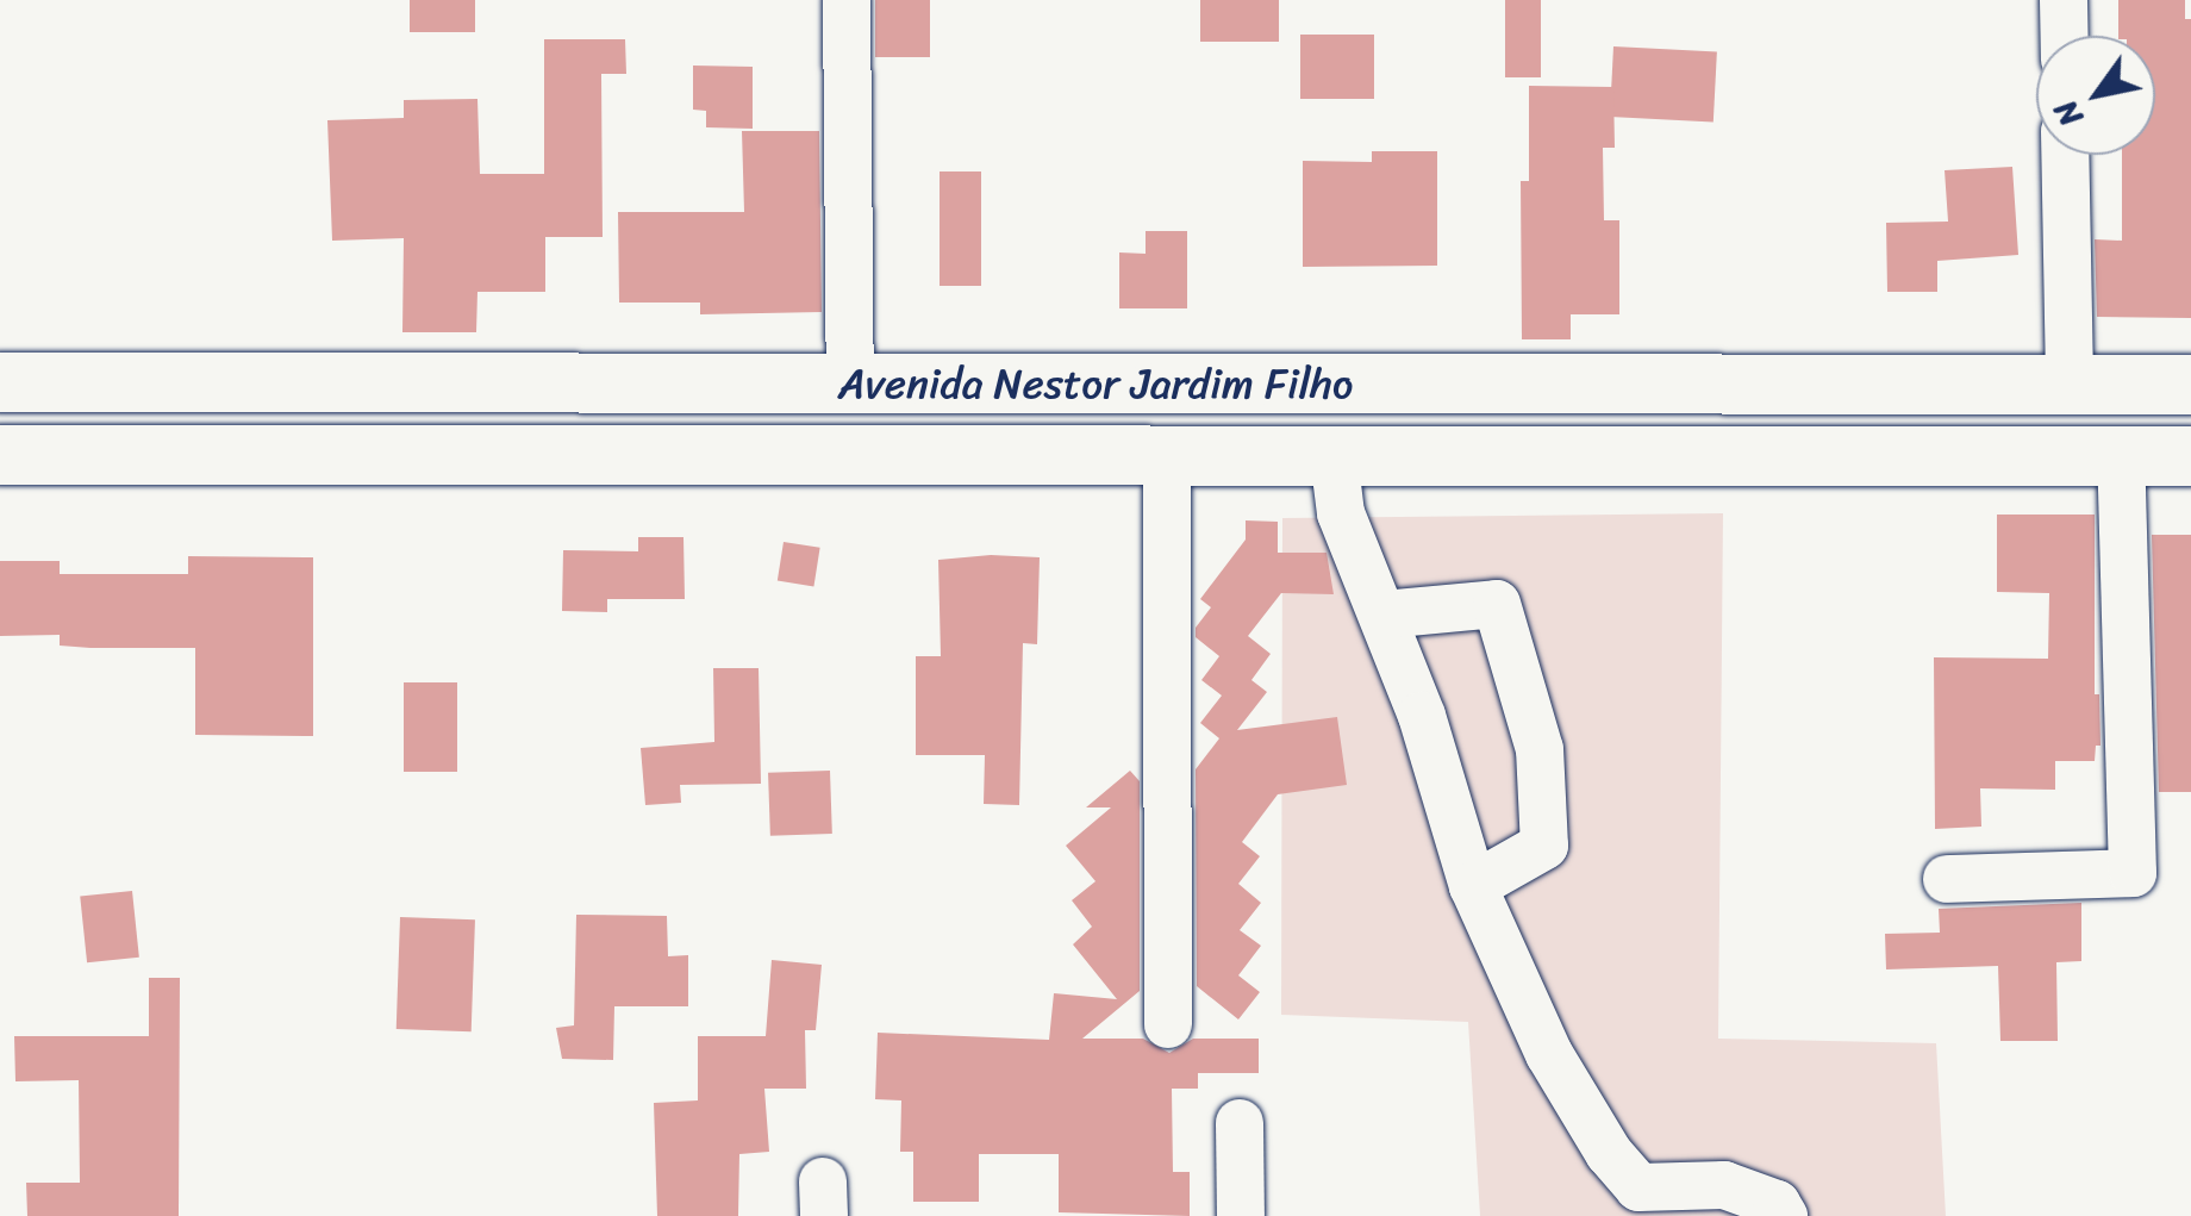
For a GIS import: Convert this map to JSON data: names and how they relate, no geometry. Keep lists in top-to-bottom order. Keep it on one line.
{"streets":{"main road":["Avenida Nestor Jardim Filho"]},"north":"bottom left"}
